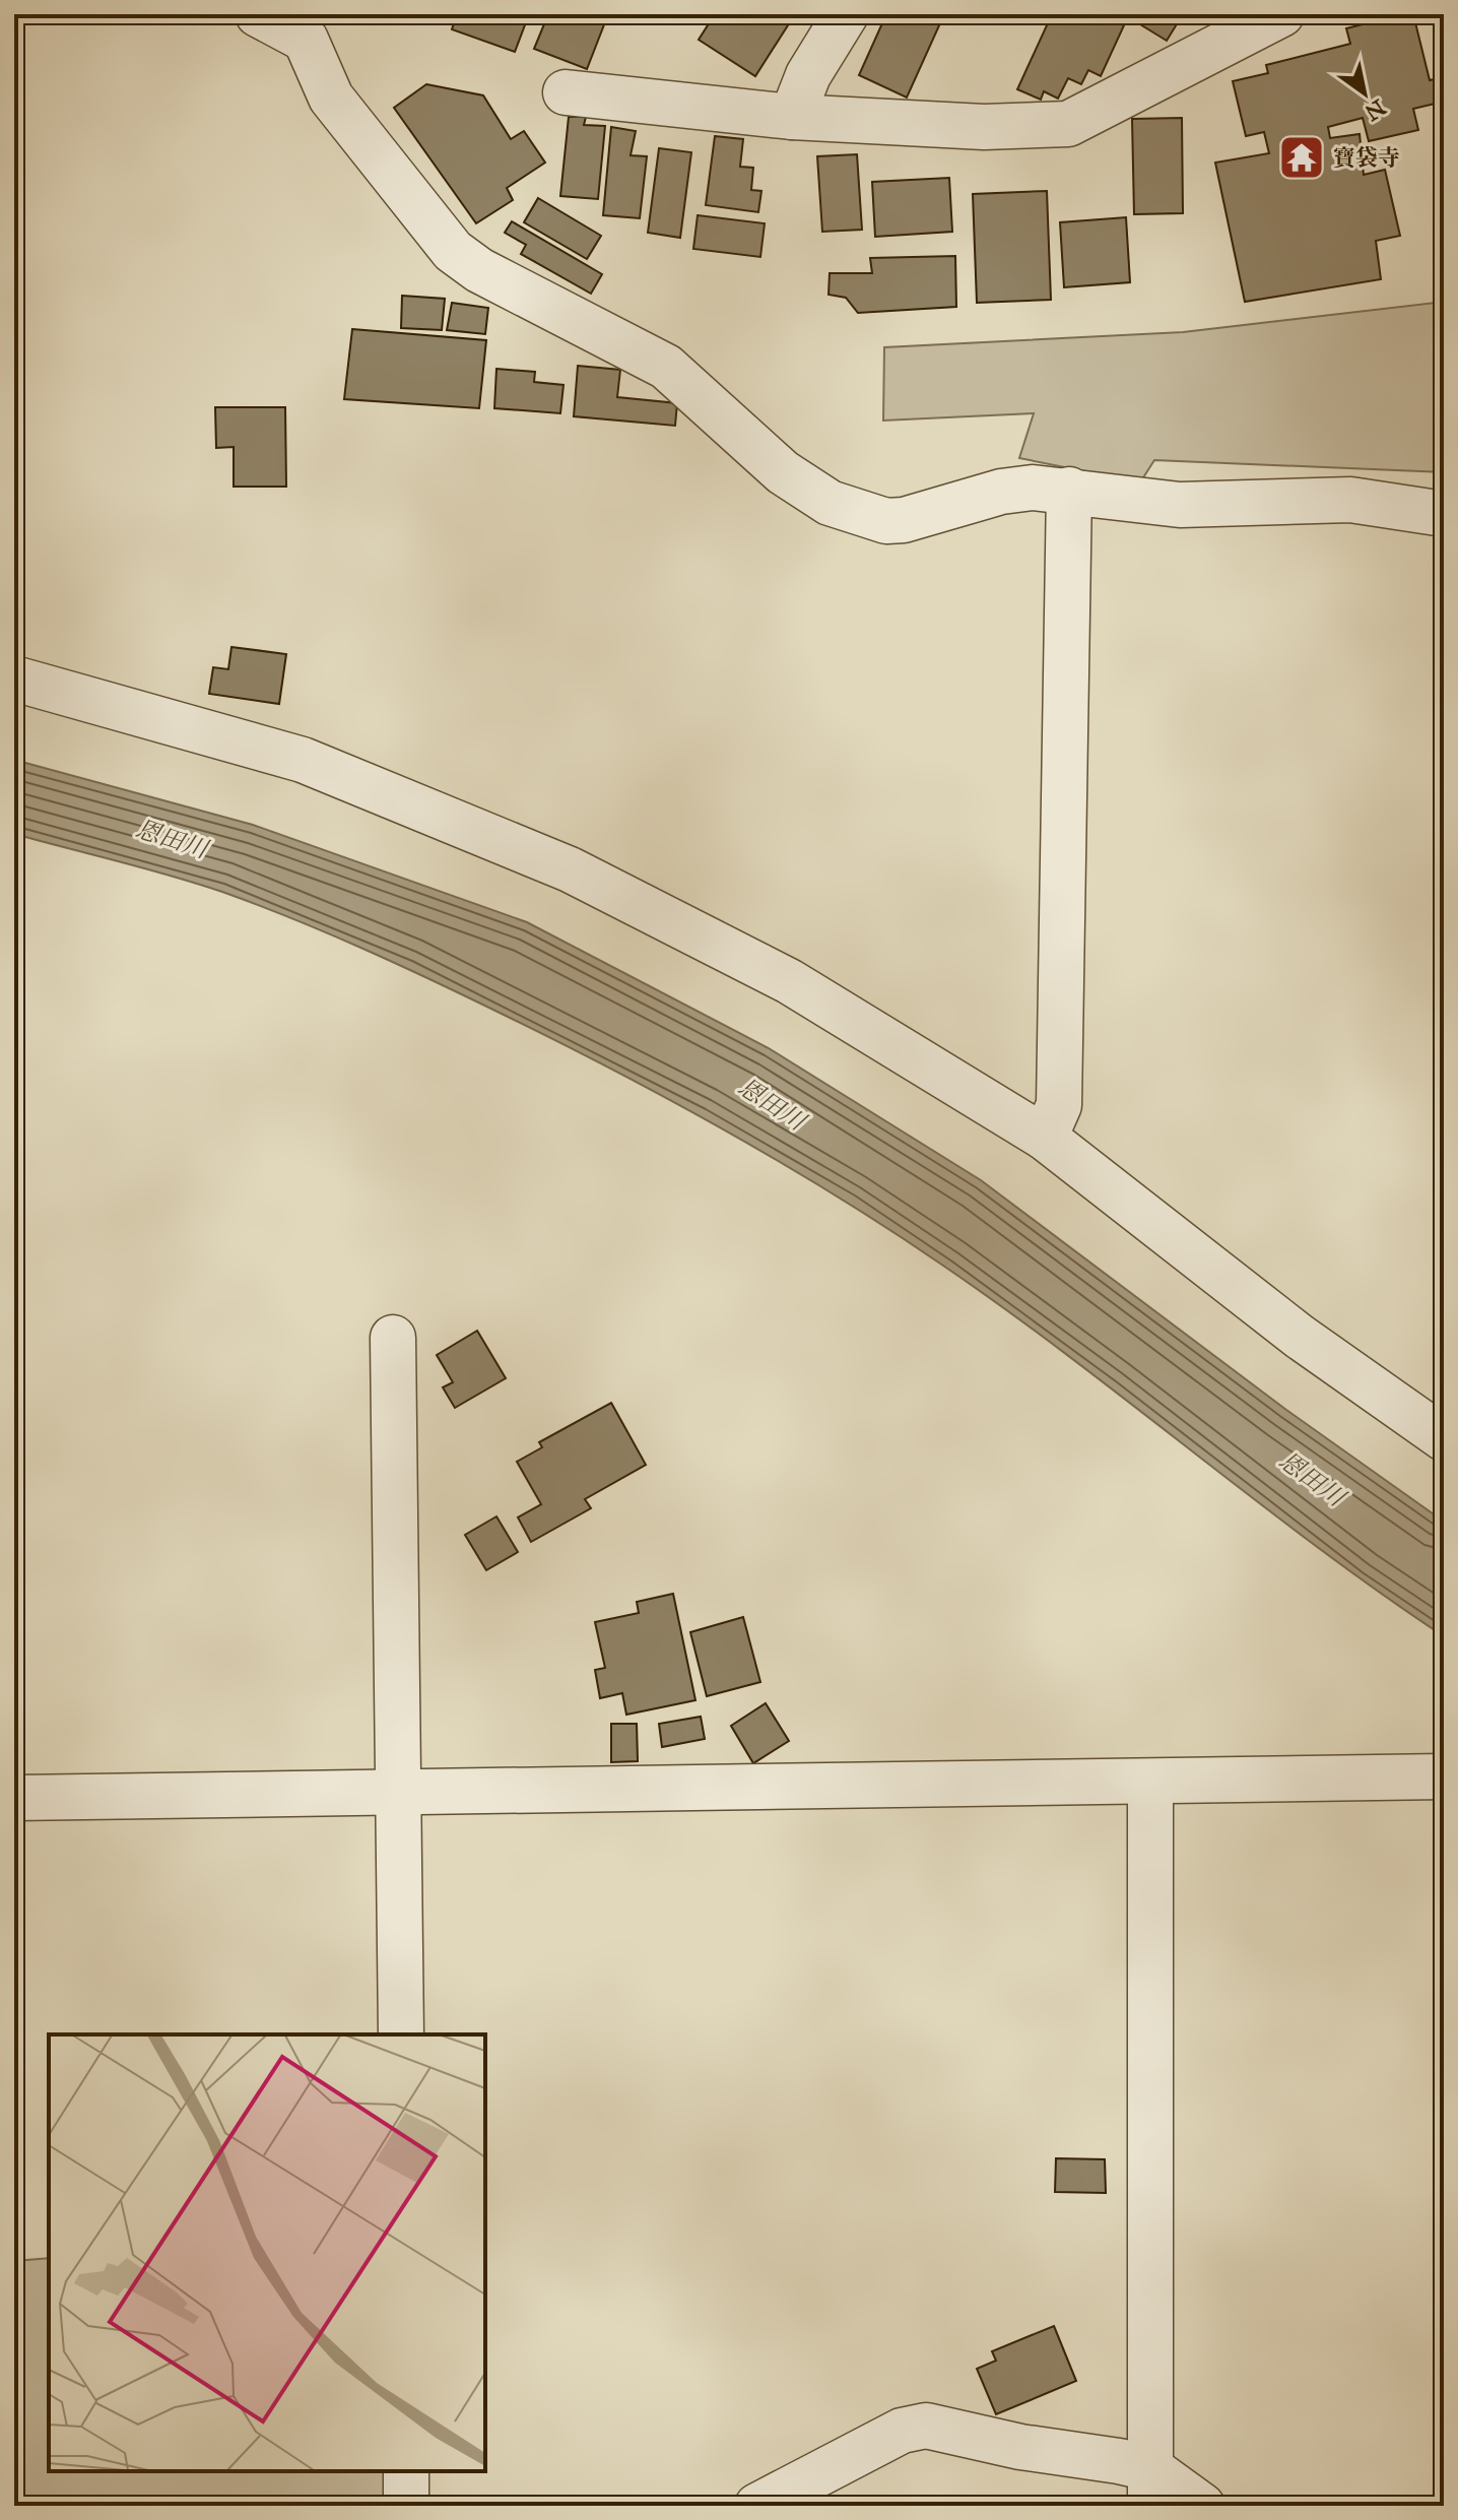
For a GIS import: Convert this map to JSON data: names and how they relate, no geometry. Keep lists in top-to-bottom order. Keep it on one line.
{"water":["恩田川"],"places":{"temple":["寶袋寺"]},"north":"bottom right"}
